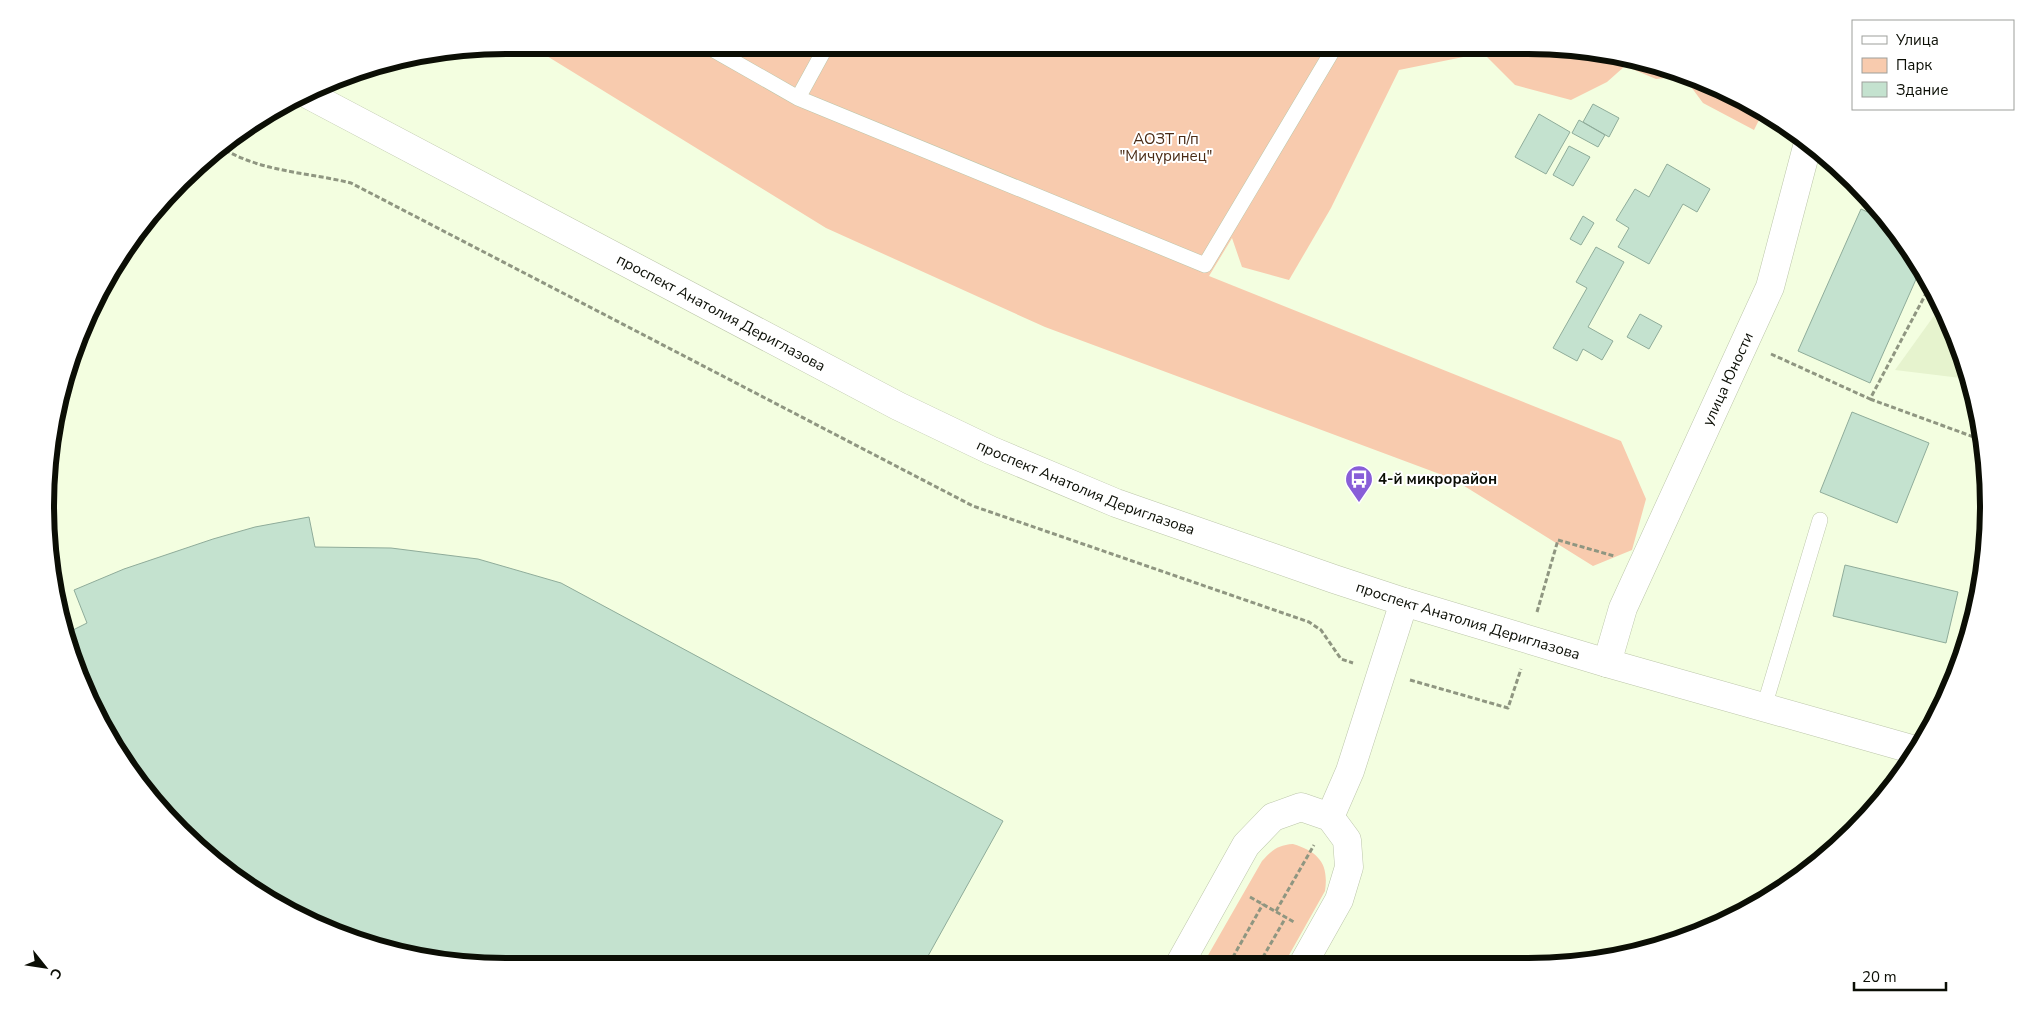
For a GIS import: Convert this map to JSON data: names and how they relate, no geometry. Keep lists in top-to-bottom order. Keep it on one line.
{"streets":{"main road":["проспект Анатолия Дериглазова","улица Юности"]},"crossings":[["проспект Анатолия Дериглазова","улица Юности"]],"parks":["АОЗТ п/п \"Мичуринец\""],"places":{"bus stop":["4-й микрорайон"]},"legend":["Улица","Парк","Здание"],"scale_bar":"20 m","north":"bottom right"}
